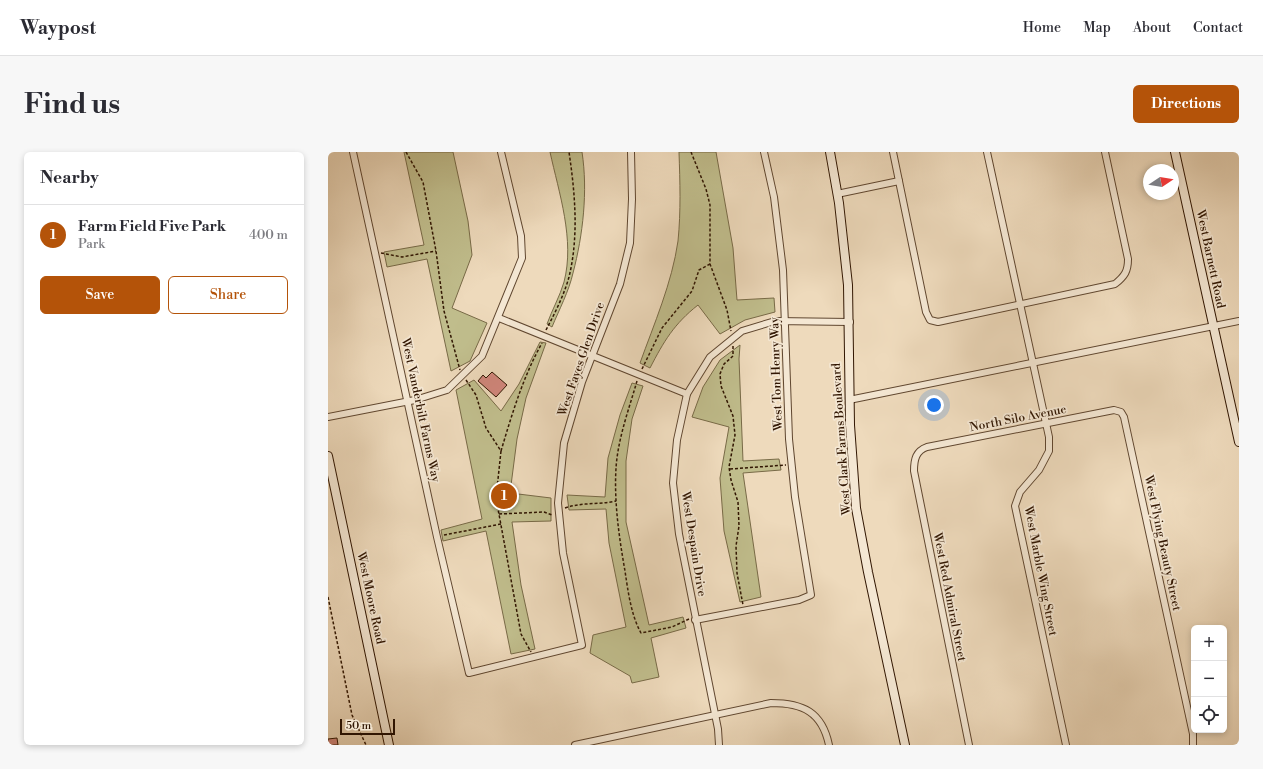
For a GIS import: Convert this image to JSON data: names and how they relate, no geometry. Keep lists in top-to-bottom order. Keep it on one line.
{"streets":{"street":["West Barnett Road","West Fayes Glen Drive","West Tom Henry Way","West Vanderbilt Farms Way","North Silo Avenue","West Clark Farms Boulevard","West Flying Beauty Street","West Despain Drive","West Marble Wing Street","West Red Admiral Street","West Moore Road"]},"crossings":[["West Fayes Glen Drive","West Vanderbilt Farms Way"],["West Tom Henry Way","West Despain Drive"],["North Silo Avenue","West Flying Beauty Street"],["North Silo Avenue","West Marble Wing Street"],["North Silo Avenue","West Red Admiral Street"],["West Clark Farms Boulevard","West Despain Drive"]],"scale_bar":"50 m","north":"right","page":{"header":"Waypost","nav":["Home","Map","About","Contact"],"buttons":["Directions",["Save","Share"]],"title":"Find us","heading":"Nearby","list":[{"mark":"1","name":"Farm Field Five Park","note":"Park","value":"400 m"}],"pins":"1","map_buttons":["+","−"],"scale":"50 m"}}
